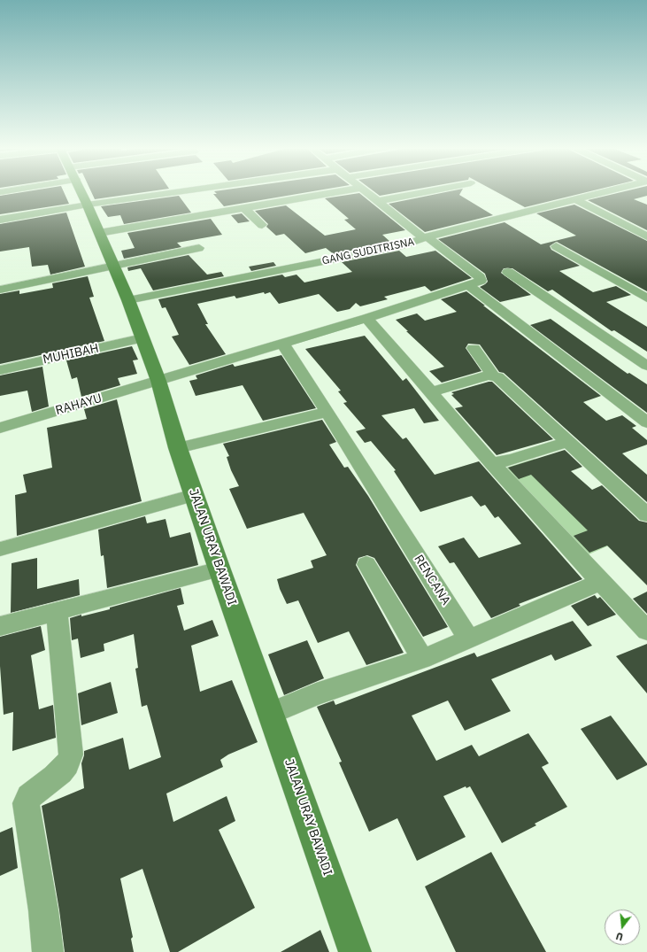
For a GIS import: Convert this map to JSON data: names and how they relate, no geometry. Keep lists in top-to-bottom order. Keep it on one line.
{"streets":{"street":["GANG SUDITRISNA","MUHIBAH","RAHAYU","JALAN URAY BAWADI","RENCANA"]},"crossings":[["GANG SUDITRISNA","JALAN URAY BAWADI"],["MUHIBAH","JALAN URAY BAWADI"],["RAHAYU","JALAN URAY BAWADI"],["RAHAYU","RENCANA"]],"north":"bottom"}
